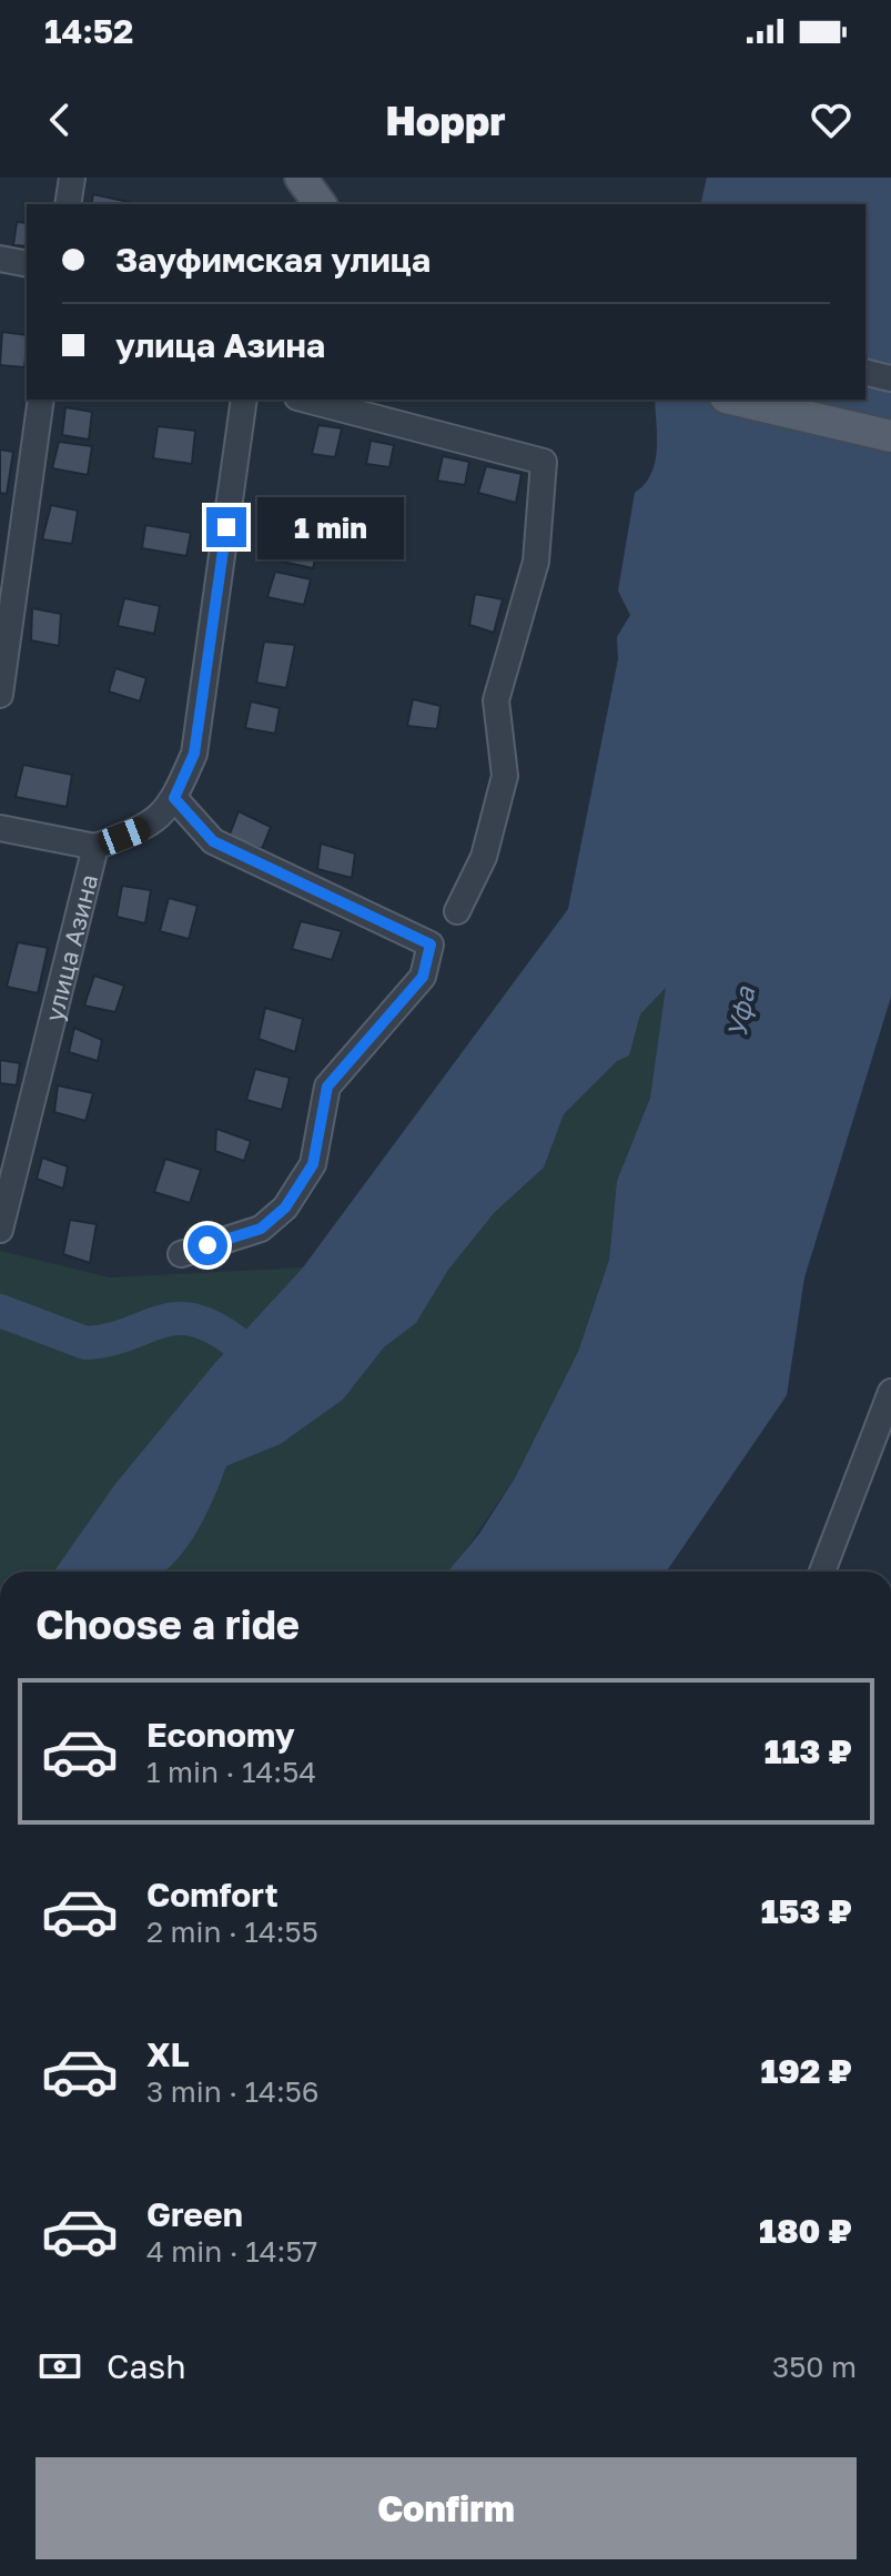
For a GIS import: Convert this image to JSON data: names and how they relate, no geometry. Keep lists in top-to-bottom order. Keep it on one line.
{"streets":{"street":["улица Азина"]},"water":["Уфа"],"page":{"status":"14:52","header":"Hoppr","banner":["Зауфимская улица","улица Азина"],"bubble":"1 min","heading":"Choose a ride","list":[{"name":"Economy","note":"1 min · 14:54","value":"113 ₽"},{"name":"Comfort","note":"2 min · 14:55","value":"153 ₽"},{"name":"XL","note":"3 min · 14:56","value":"192 ₽"},{"name":"Green","note":"4 min · 14:57","value":"180 ₽"}],"pay":["Cash","350 m"],"buttons":"Confirm"}}
